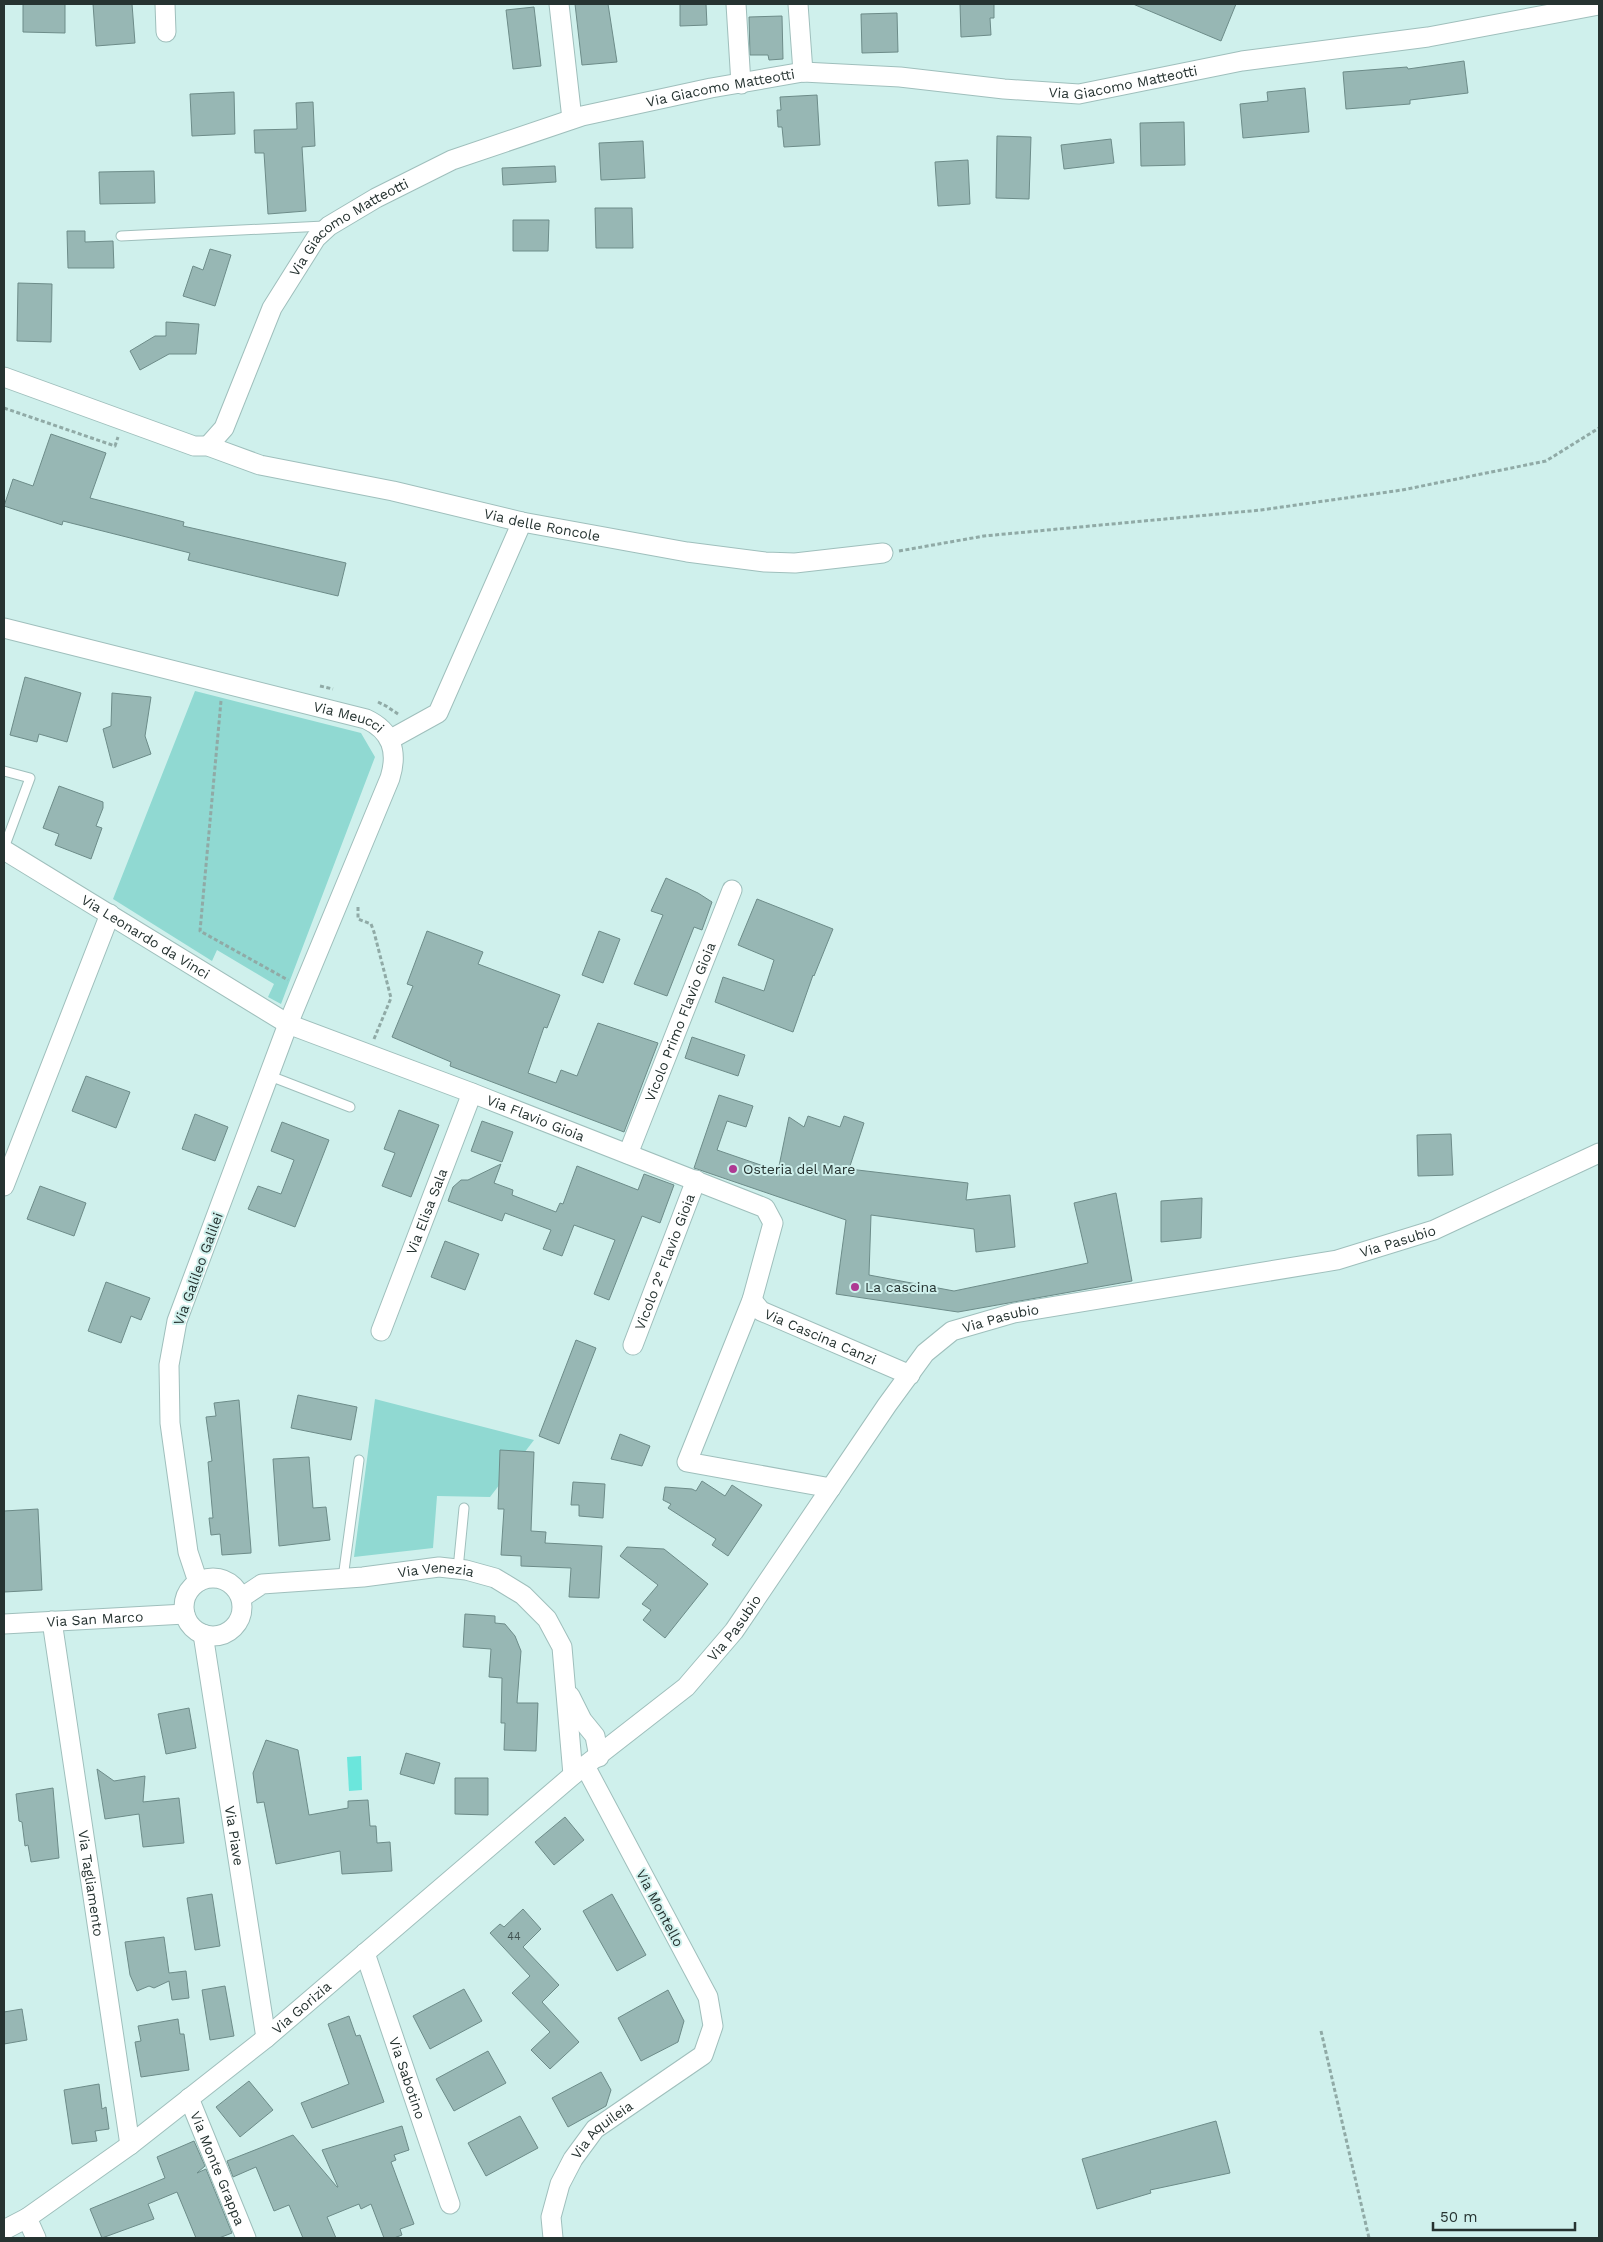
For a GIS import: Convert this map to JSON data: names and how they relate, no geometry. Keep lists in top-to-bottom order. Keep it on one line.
{"streets":{"street":["Via Giacomo Matteotti","Via delle Roncole","Via Meucci","Via Leonardo da Vinci","Vicolo Primo Flavio Gioia","Via Flavio Gioia","Via Elisa Sala","Via Pasubio","Vicolo 2° Flavio Gioia","Via Galileo Galilei","Via Cascina Canzi","Via Venezia","Via San Marco","Via Piave","Via Tagliamento","Via Montello","Via Gorizia","Via Sabotino","Via Aquileia","Via Monte Grappa"]},"crossings":[["Via Giacomo Matteotti","Via delle Roncole"],["Via Meucci","Via Leonardo da Vinci"],["Via Meucci","Via Flavio Gioia"],["Via Meucci","Via Galileo Galilei"],["Via Leonardo da Vinci","Via Flavio Gioia"],["Via Leonardo da Vinci","Via Galileo Galilei"],["Vicolo Primo Flavio Gioia","Via Flavio Gioia"],["Via Flavio Gioia","Via Elisa Sala"],["Via Flavio Gioia","Vicolo 2° Flavio Gioia"],["Via Flavio Gioia","Via Galileo Galilei"],["Via Flavio Gioia","Via Cascina Canzi"],["Via Pasubio","Via Cascina Canzi"],["Via Pasubio","Via Venezia"],["Via Pasubio","Via Montello"],["Via Pasubio","Via Gorizia"],["Via Galileo Galilei","Via Venezia"],["Via Galileo Galilei","Via San Marco"],["Via Galileo Galilei","Via Piave"],["Via Venezia","Via San Marco"],["Via Venezia","Via Piave"],["Via Venezia","Via Montello"],["Via Venezia","Via Gorizia"],["Via San Marco","Via Piave"],["Via San Marco","Via Tagliamento"],["Via Piave","Via Gorizia"],["Via Tagliamento","Via Gorizia"],["Via Montello","Via Gorizia"],["Via Montello","Via Aquileia"],["Via Gorizia","Via Sabotino"],["Via Gorizia","Via Monte Grappa"]],"places":["Osteria del Mare","La cascina"],"house_numbers":["44"],"scale_bar":"50 m"}
